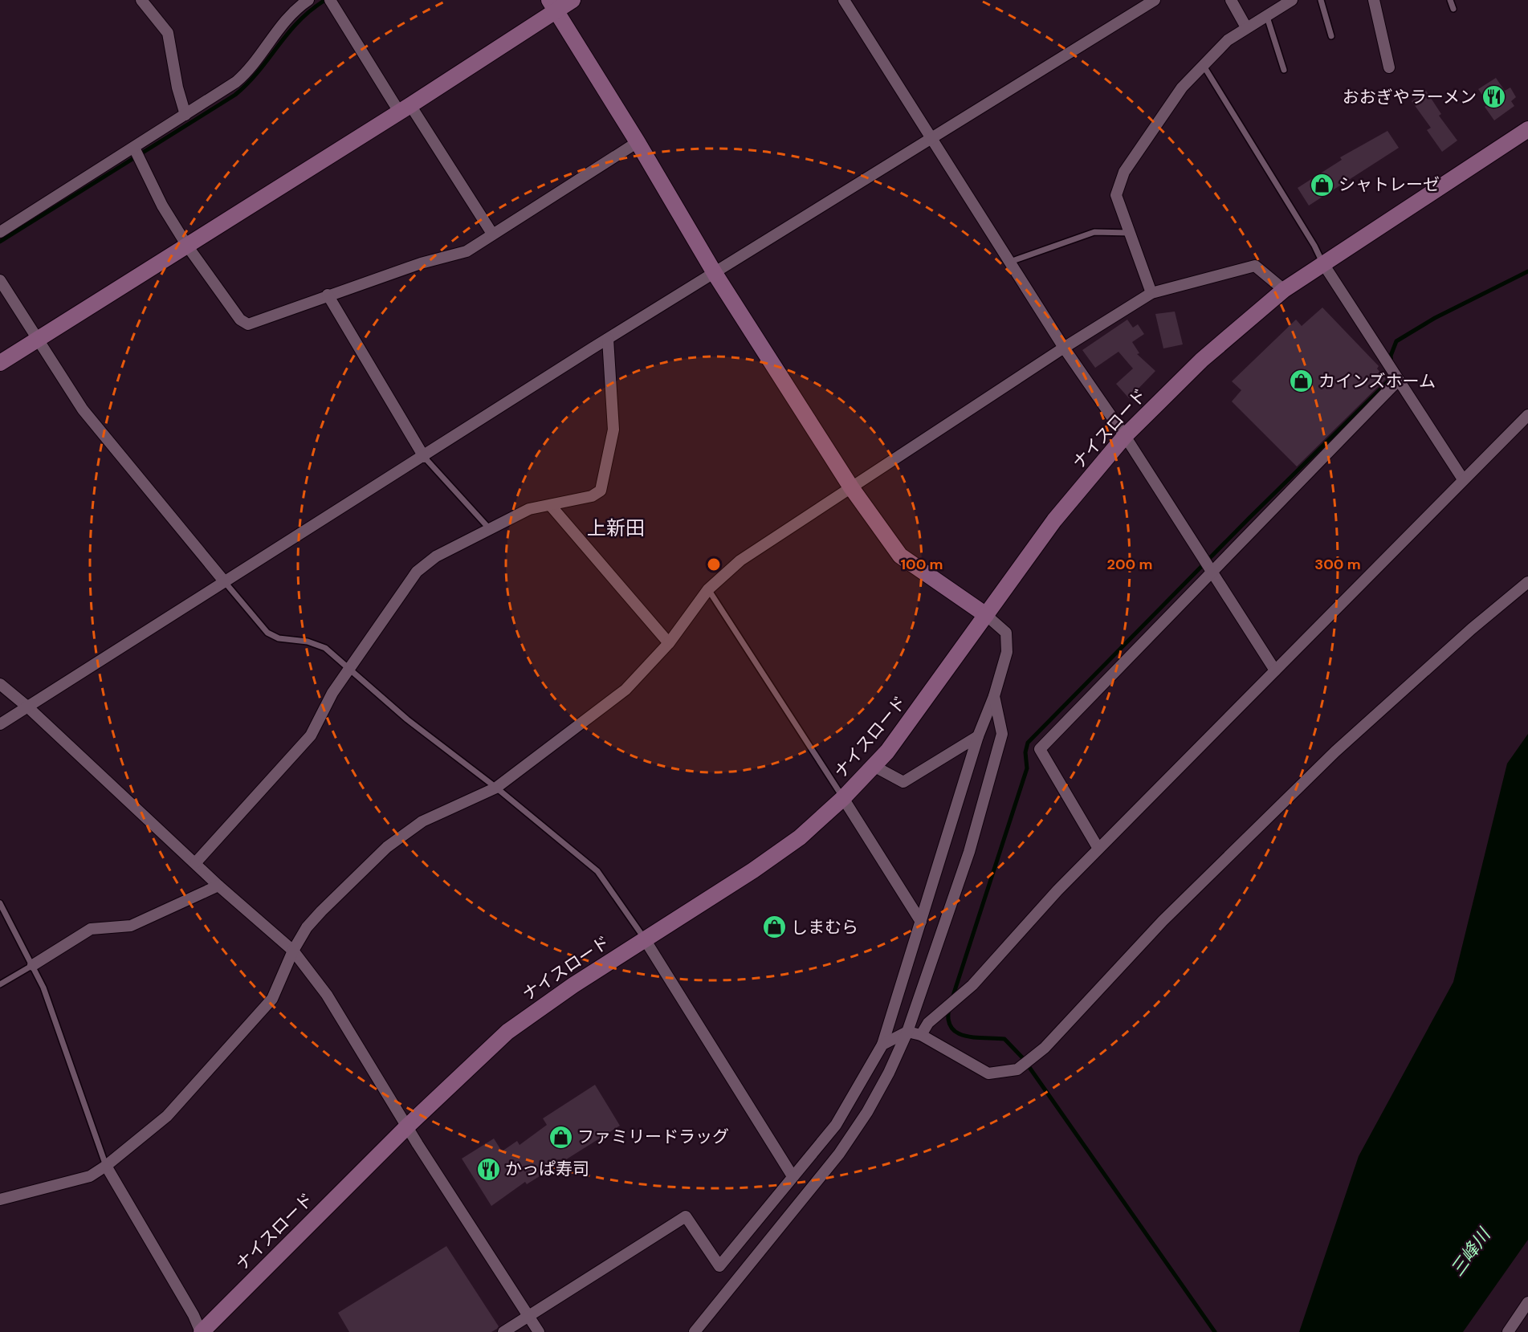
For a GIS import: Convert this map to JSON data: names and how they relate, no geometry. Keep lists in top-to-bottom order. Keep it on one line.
{"streets":{"street":["ナイスロード"]},"districts":["上新田"],"water":["三峰川"],"places":{"restaurant":["おおぎやラーメン","かっぱ寿司"],"shop":["シャトレーゼ","カインズホーム","しまむら","ファミリードラッグ"]},"rings":["100 m","200 m","300 m"]}
